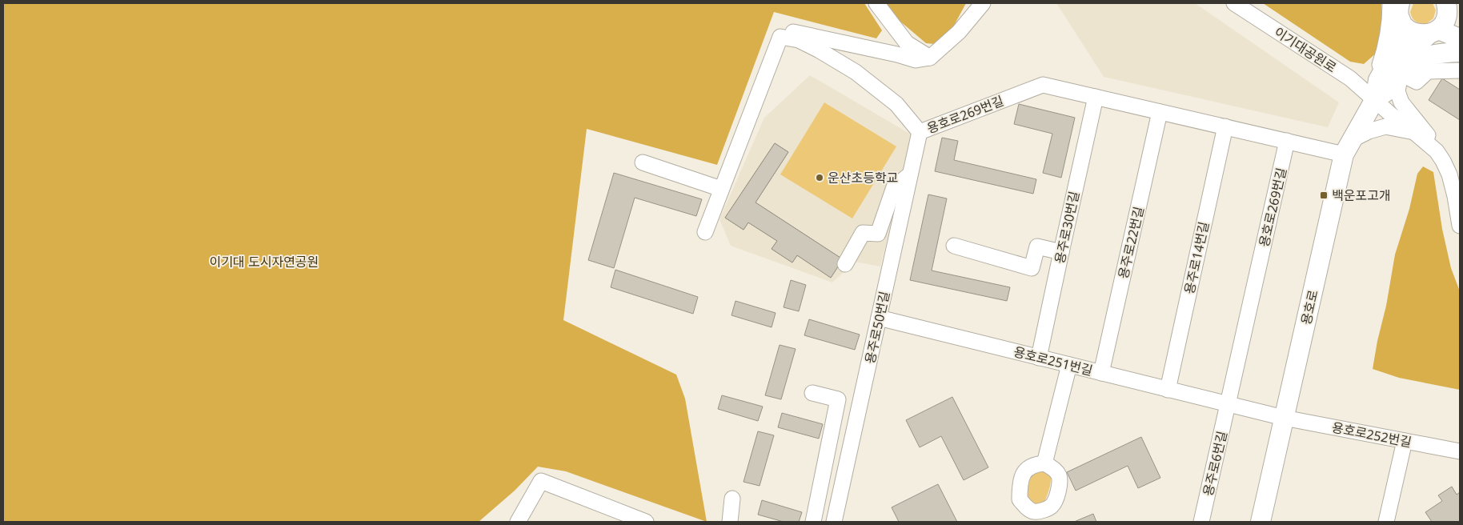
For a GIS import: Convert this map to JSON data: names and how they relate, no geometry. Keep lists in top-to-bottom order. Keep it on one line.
{"streets":{"main road":["용호로"],"street":["이기대공원로","용호로269번길","용주로30번길","용주로22번길","용주로14번길","용주로50번길","용호로251번길","용호로252번길","용주로6번길"]},"crossings":[["이기대공원로","용호로"],["용호로269번길","용주로30번길"],["용호로269번길","용주로22번길"],["용호로269번길","용주로14번길"],["용호로269번길","용호로"],["용호로269번길","용주로50번길"],["용호로269번길","용호로251번길"],["용호로269번길","용주로6번길"],["용주로30번길","용호로251번길"],["용주로22번길","용호로251번길"],["용주로14번길","용호로251번길"],["용호로","용호로251번길"],["용호로","용호로252번길"],["용주로50번길","용호로251번길"],["용호로251번길","용호로252번길"],["용호로251번길","용주로6번길"]],"parks":["이기대 도시자연공원"],"places":{"other":["운산초등학교"],"transit":["백운포고개"]}}
